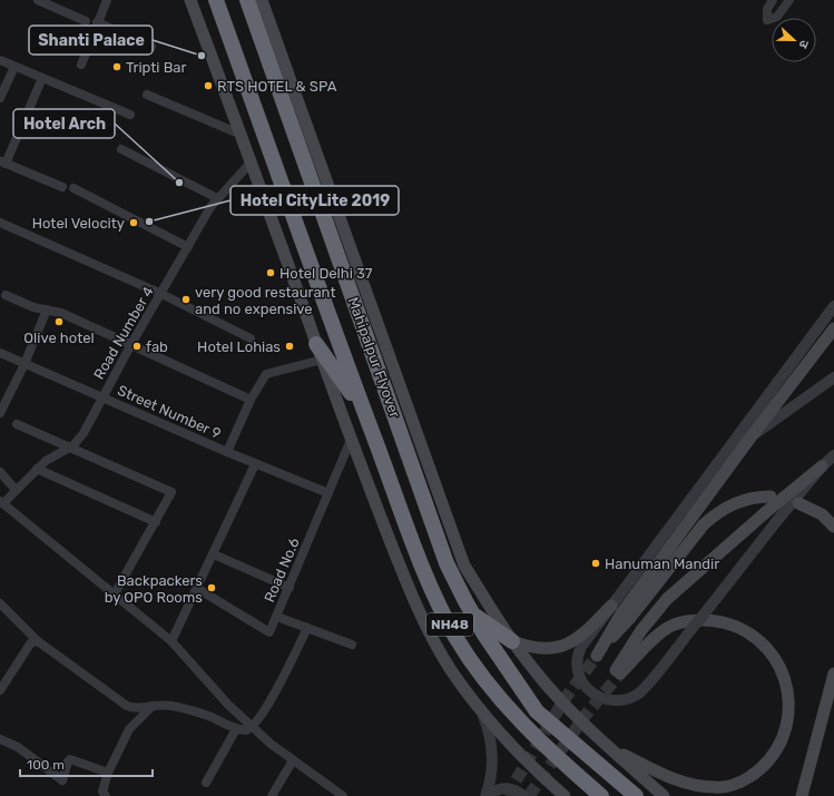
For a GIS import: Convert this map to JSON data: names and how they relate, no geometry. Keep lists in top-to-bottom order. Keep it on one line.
{"streets":{"highway":["Mahipalpur Flyover","NH48"],"street":["Road Number 4","Street Number 9","Road No.6"]},"crossings":[["Road Number 4","Street Number 9"],["Mahipalpur Flyover","NH48"],["Street Number 9","Road No.6"]],"places":["Shanti Palace","Tripti Bar","RTS HOTEL & SPA","Hotel Arch","Hotel CityLite 2019","Hotel Velocity","Hotel Delhi 37","very good restaurant and no expensive","Olive hotel","fab","Hotel Lohias","Hanuman Mandir","Backpackers by OPO Rooms"],"scale_bar":"100 m","north":"right"}
